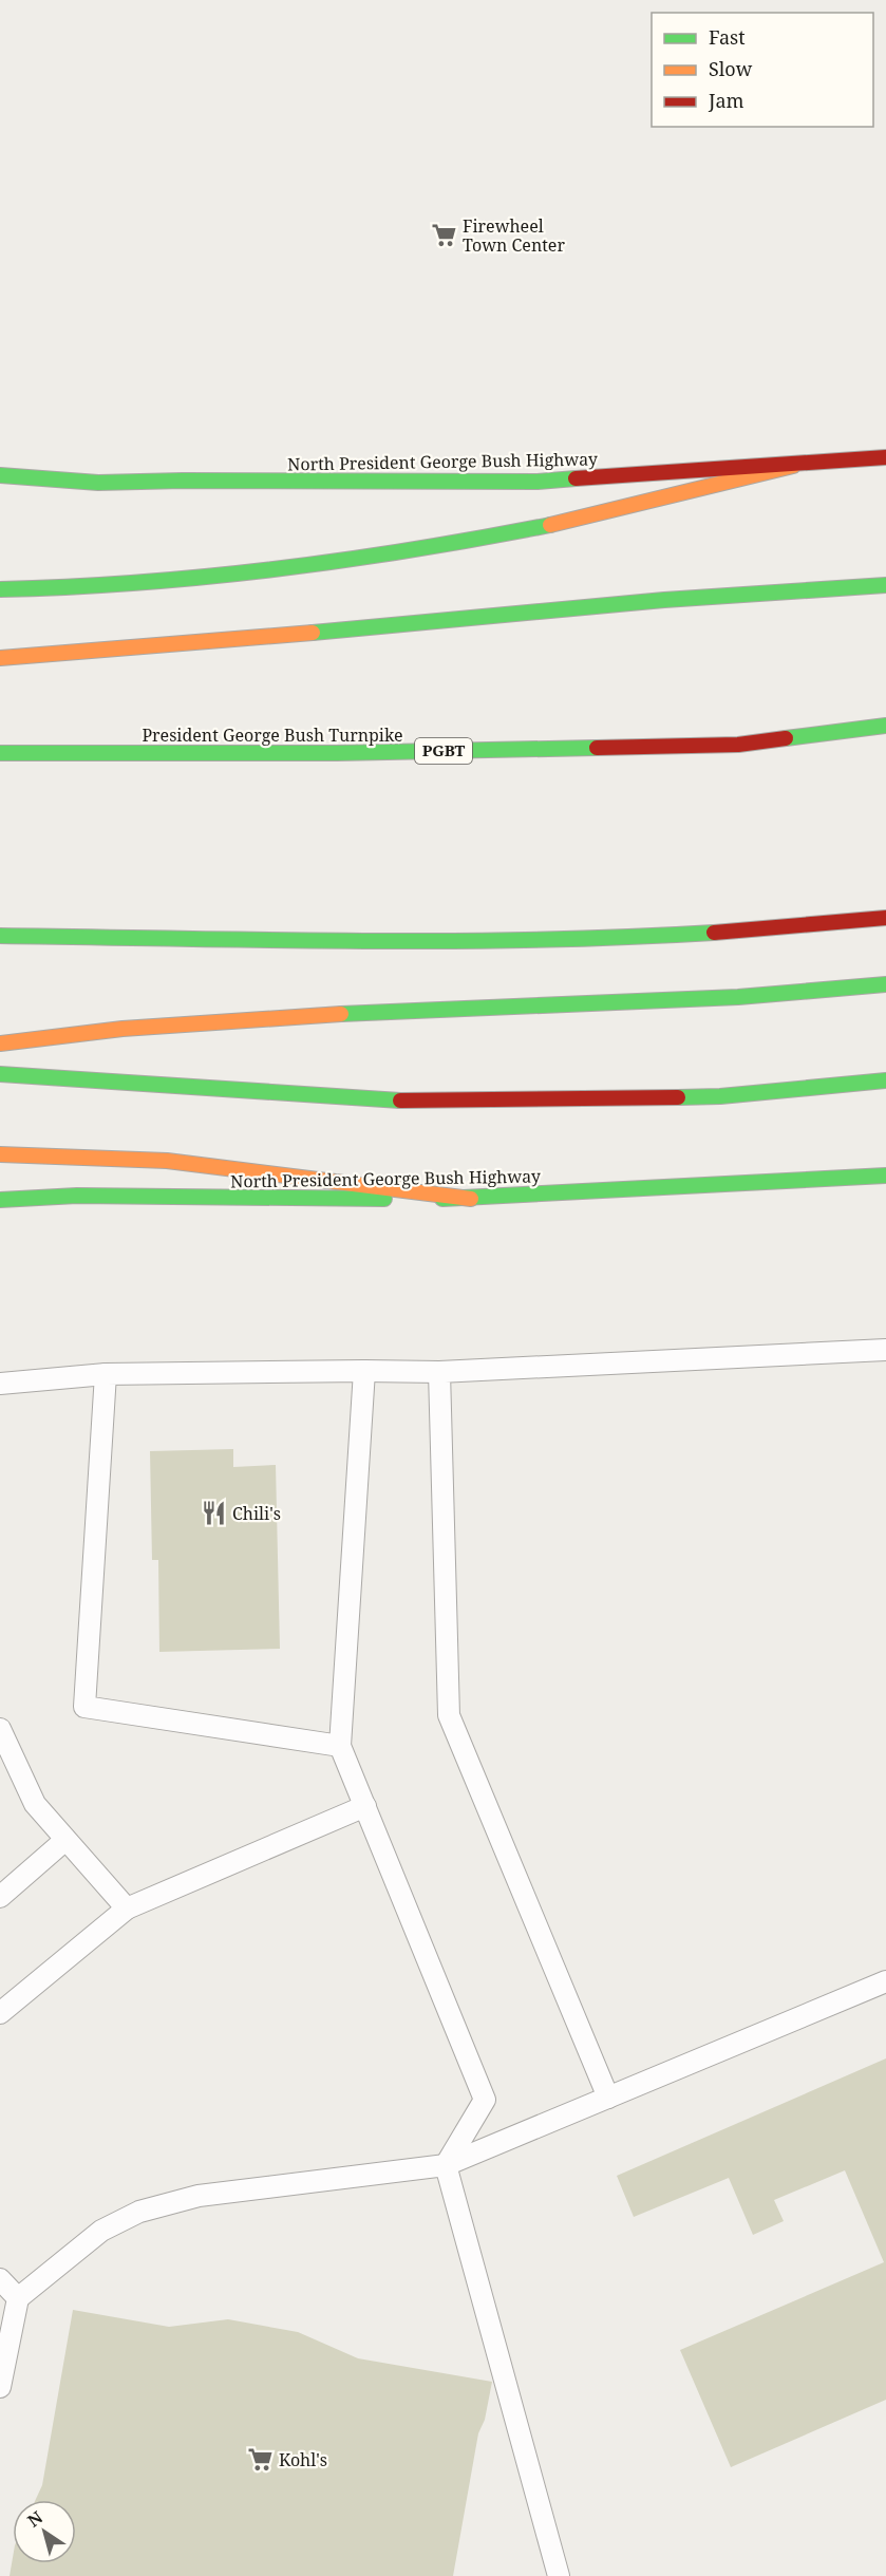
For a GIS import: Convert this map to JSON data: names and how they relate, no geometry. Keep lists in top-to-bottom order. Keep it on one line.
{"streets":{"main road":["North President George Bush Highway","President George Bush Turnpike","PGBT"]},"places":{"supermarket":["Firewheel Town Center","Kohl's"],"restaurant":["Chili's"]},"legend":["Fast","Slow","Jam"],"north":"top left"}
